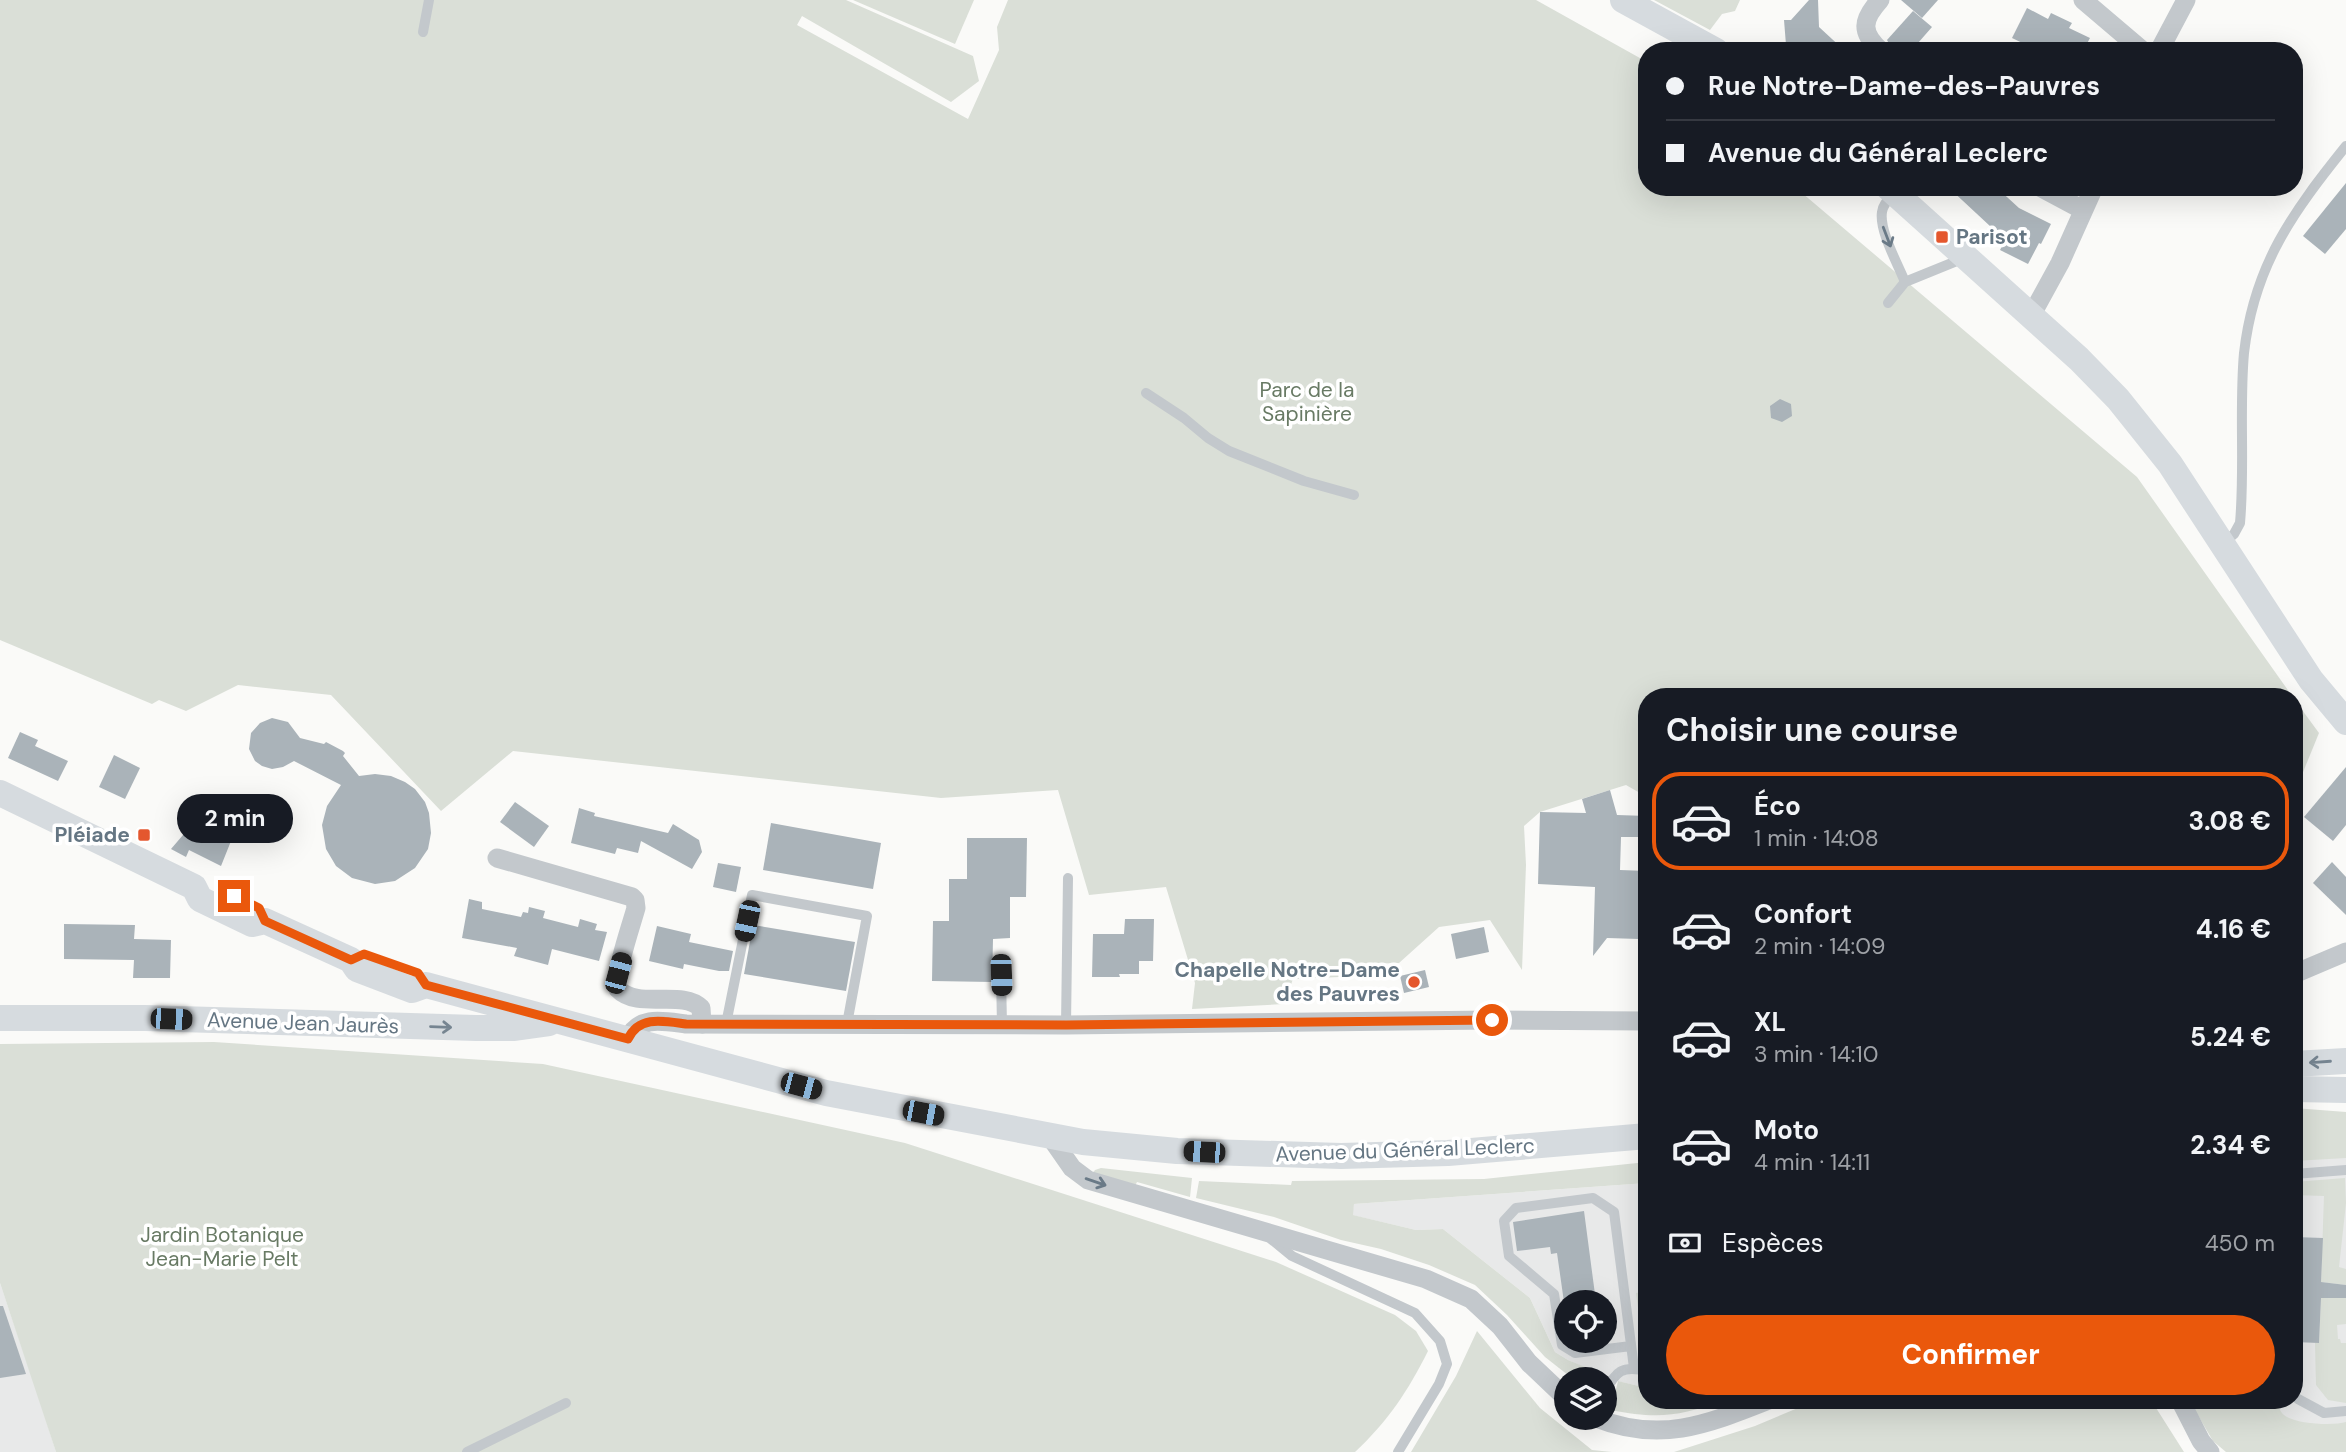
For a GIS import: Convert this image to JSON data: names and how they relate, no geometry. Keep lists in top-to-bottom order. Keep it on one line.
{"streets":{"main road":["Avenue Jean Jaurès","Avenue du Général Leclerc"]},"crossings":[["Avenue Jean Jaurès","Avenue du Général Leclerc"]],"one_way":["Avenue Jean Jaurès"],"parks":["Parc de la Sapinière","Jardin Botanique Jean-Marie Pelt"],"places":{"transit":["Parisot","Pléiade"],"other":["Chapelle Notre-Dame des Pauvres"]},"page":{"banner":["Rue Notre-Dame-des-Pauvres","Avenue du Général Leclerc"],"heading":"Choisir une course","list":[{"name":"Éco","note":"1 min · 14:08","value":"3.08 €"},{"name":"Confort","note":"2 min · 14:09","value":"4.16 €"},{"name":"XL","note":"3 min · 14:10","value":"5.24 €"},{"name":"Moto","note":"4 min · 14:11","value":"2.34 €"}],"bubble":"2 min","pay":["Espèces","450 m"],"buttons":"Confirmer"}}
